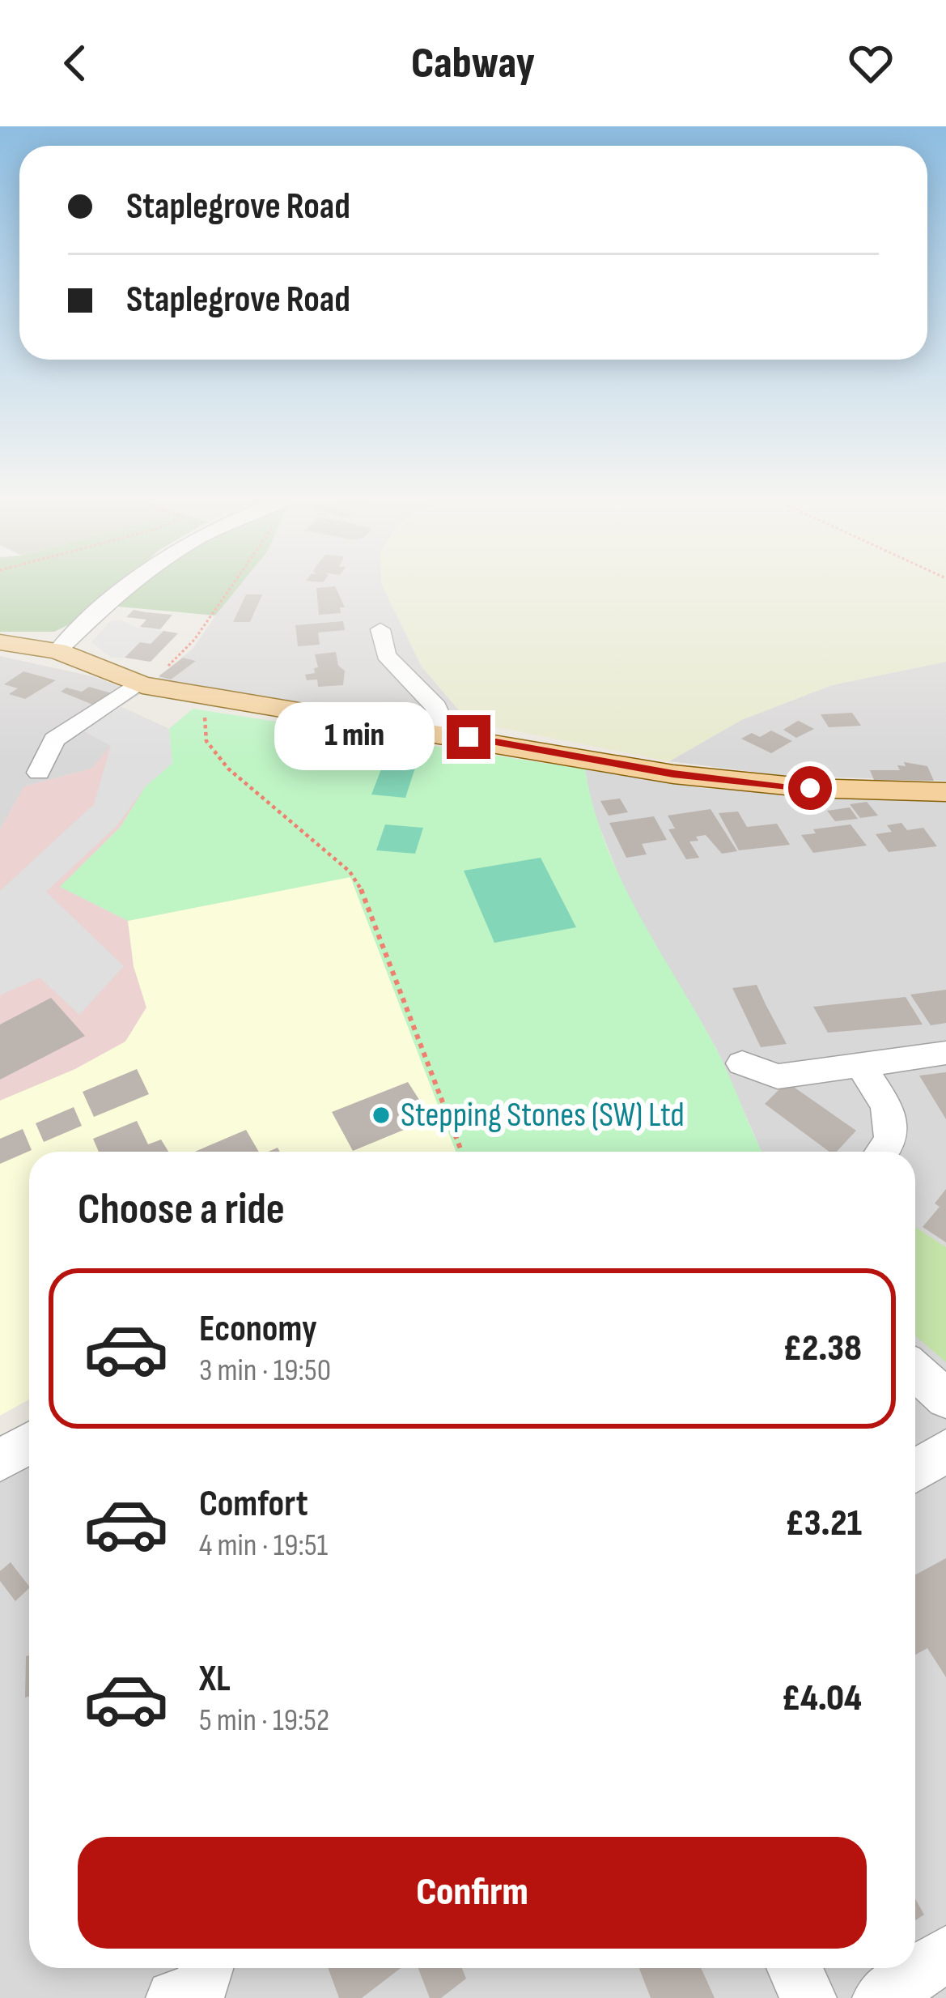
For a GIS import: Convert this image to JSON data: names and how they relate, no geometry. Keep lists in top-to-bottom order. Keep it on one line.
{"places":["Stepping Stones (SW) Ltd"],"page":{"header":"Cabway","banner":["Staplegrove Road","Staplegrove Road"],"bubble":"1 min","heading":"Choose a ride","list":[{"name":"Economy","note":"3 min · 19:50","value":"£2.38"},{"name":"Comfort","note":"4 min · 19:51","value":"£3.21"},{"name":"XL","note":"5 min · 19:52","value":"£4.04"}],"buttons":"Confirm"}}
